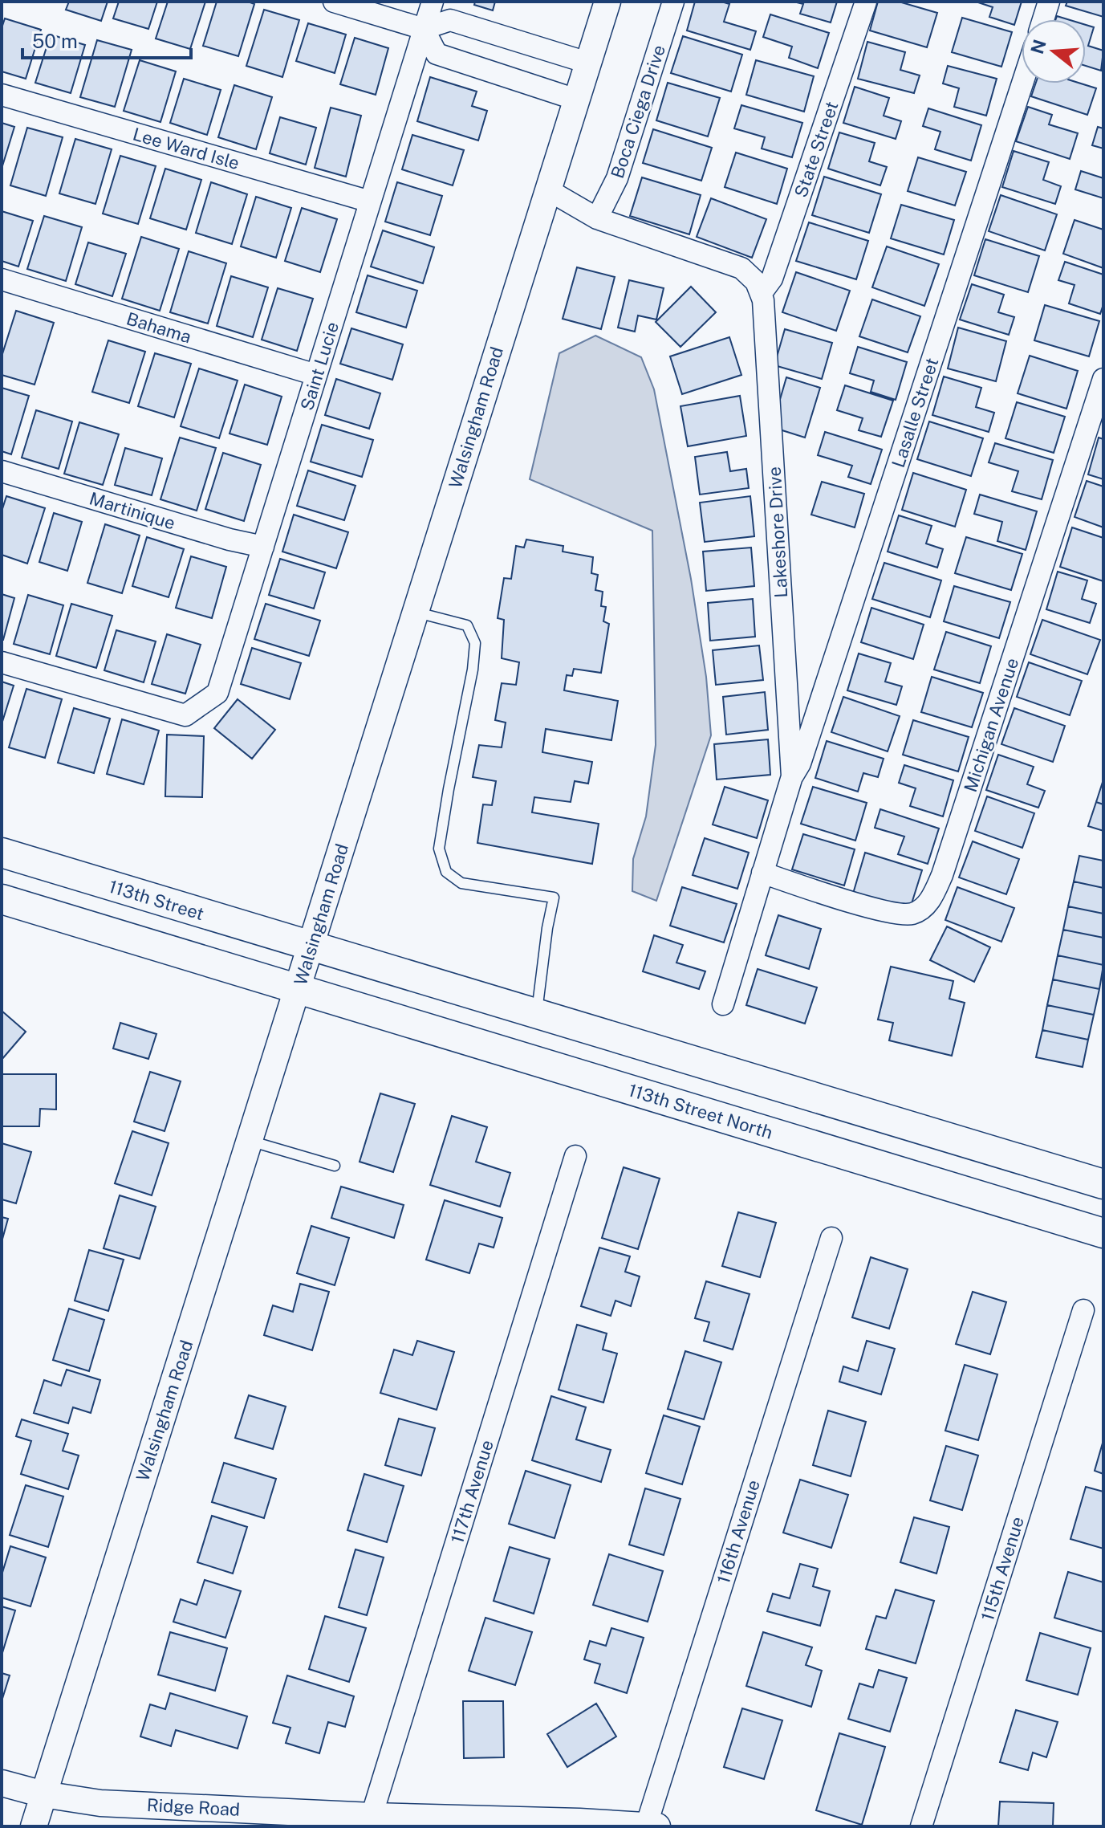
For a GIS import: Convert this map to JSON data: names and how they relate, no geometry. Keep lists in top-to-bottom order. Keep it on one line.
{"streets":{"main road":["113th Street","113th Street North"],"street":["Boca Ciega Drive","Lee Ward Isle","State Street","Bahama","Saint Lucie","Lasalle Street","Walsingham Road","Martinique","Lakeshore Drive","Michigan Avenue","117th Avenue","116th Avenue","115th Avenue","Ridge Road"]},"crossings":[["Boca Ciega Drive","Lakeshore Drive"],["Lee Ward Isle","Saint Lucie"],["State Street","Lakeshore Drive"],["Bahama","Saint Lucie"],["Saint Lucie","Martinique"],["Lasalle Street","Lakeshore Drive"],["Walsingham Road","Lakeshore Drive"],["Walsingham Road","113th Street"],["Walsingham Road","113th Street North"],["Walsingham Road","Ridge Road"],["Lakeshore Drive","Michigan Avenue"],["117th Avenue","Ridge Road"],["116th Avenue","Ridge Road"]],"scale_bar":"50 m","north":"left"}
